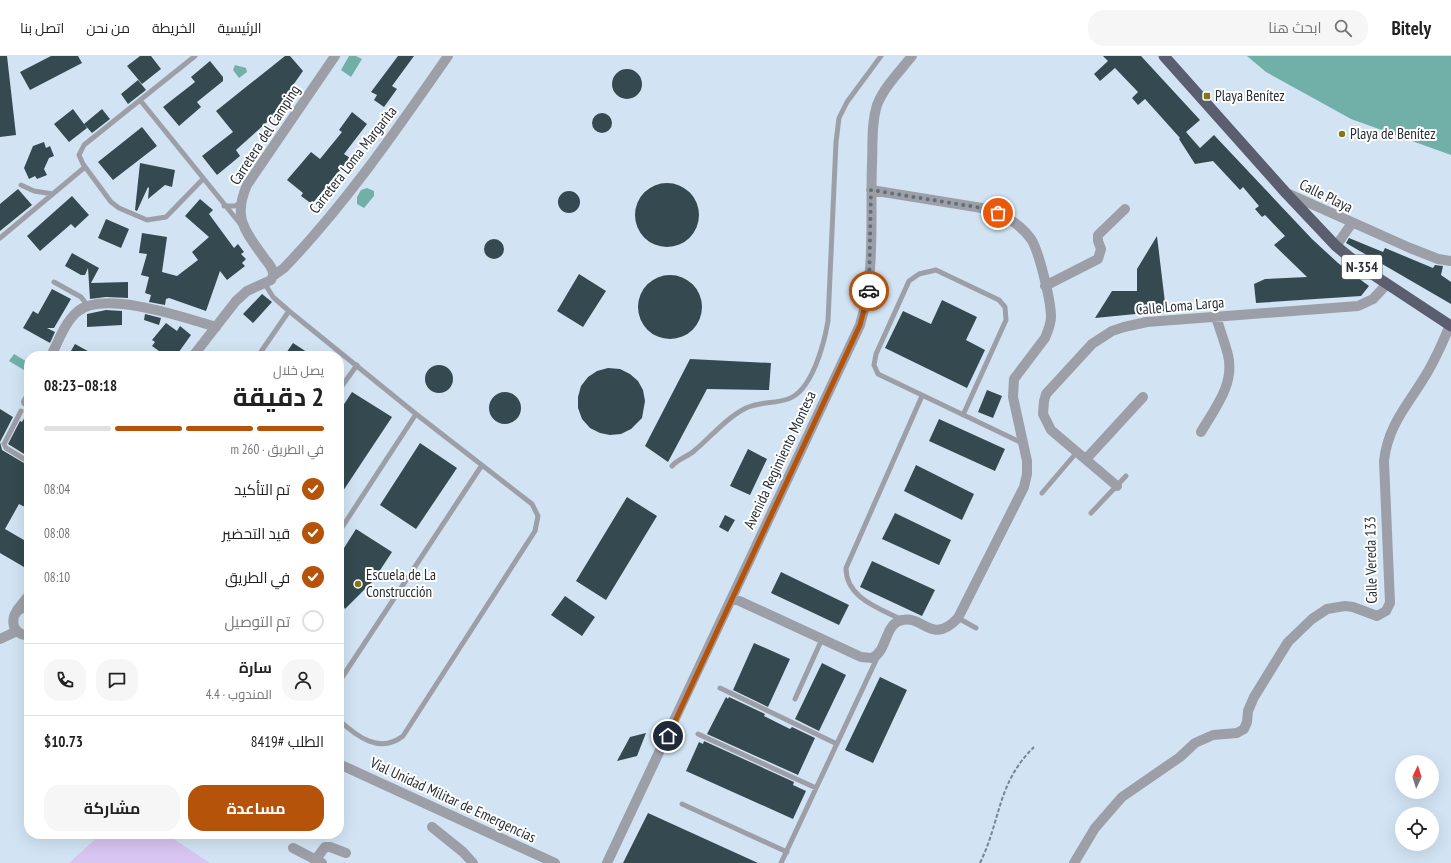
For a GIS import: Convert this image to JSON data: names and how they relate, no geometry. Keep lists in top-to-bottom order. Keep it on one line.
{"streets":{"highway":["N-354"],"street":["Carretera del Camping","Carretera Loma Margarita","Calle Playa","Calle Loma Larga","Avenida Regimiento Montesa","Calle Vereda 133","Vial Unidad Militar de Emergencias"]},"crossings":[["Carretera del Camping","Carretera Loma Margarita"],["Calle Playa","N-354"],["N-354","Calle Loma Larga"],["N-354","Calle Vereda 133"]],"places":{"transit":["Playa Benítez"],"other":["Playa de Benítez","Escuela de La Construcción"]},"north":"top","page":{"header":"Bitely","search":"ابحث هنا","nav":["الرئيسية","الخريطة","من نحن","اتصل بنا"],"heading":["2 دقيقة","يصل خلال","08:18–08:23"],"panel":["سارة","المندوب · 4.4","الطلب #8419","$10.73"],"bar":"في الطريق · 260 m","list":[["تم التأكيد","08:04"],["قيد التحضير","08:08"],["في الطريق","08:10"],"تم التوصيل"],"buttons":["مساعدة","مشاركة"]}}
